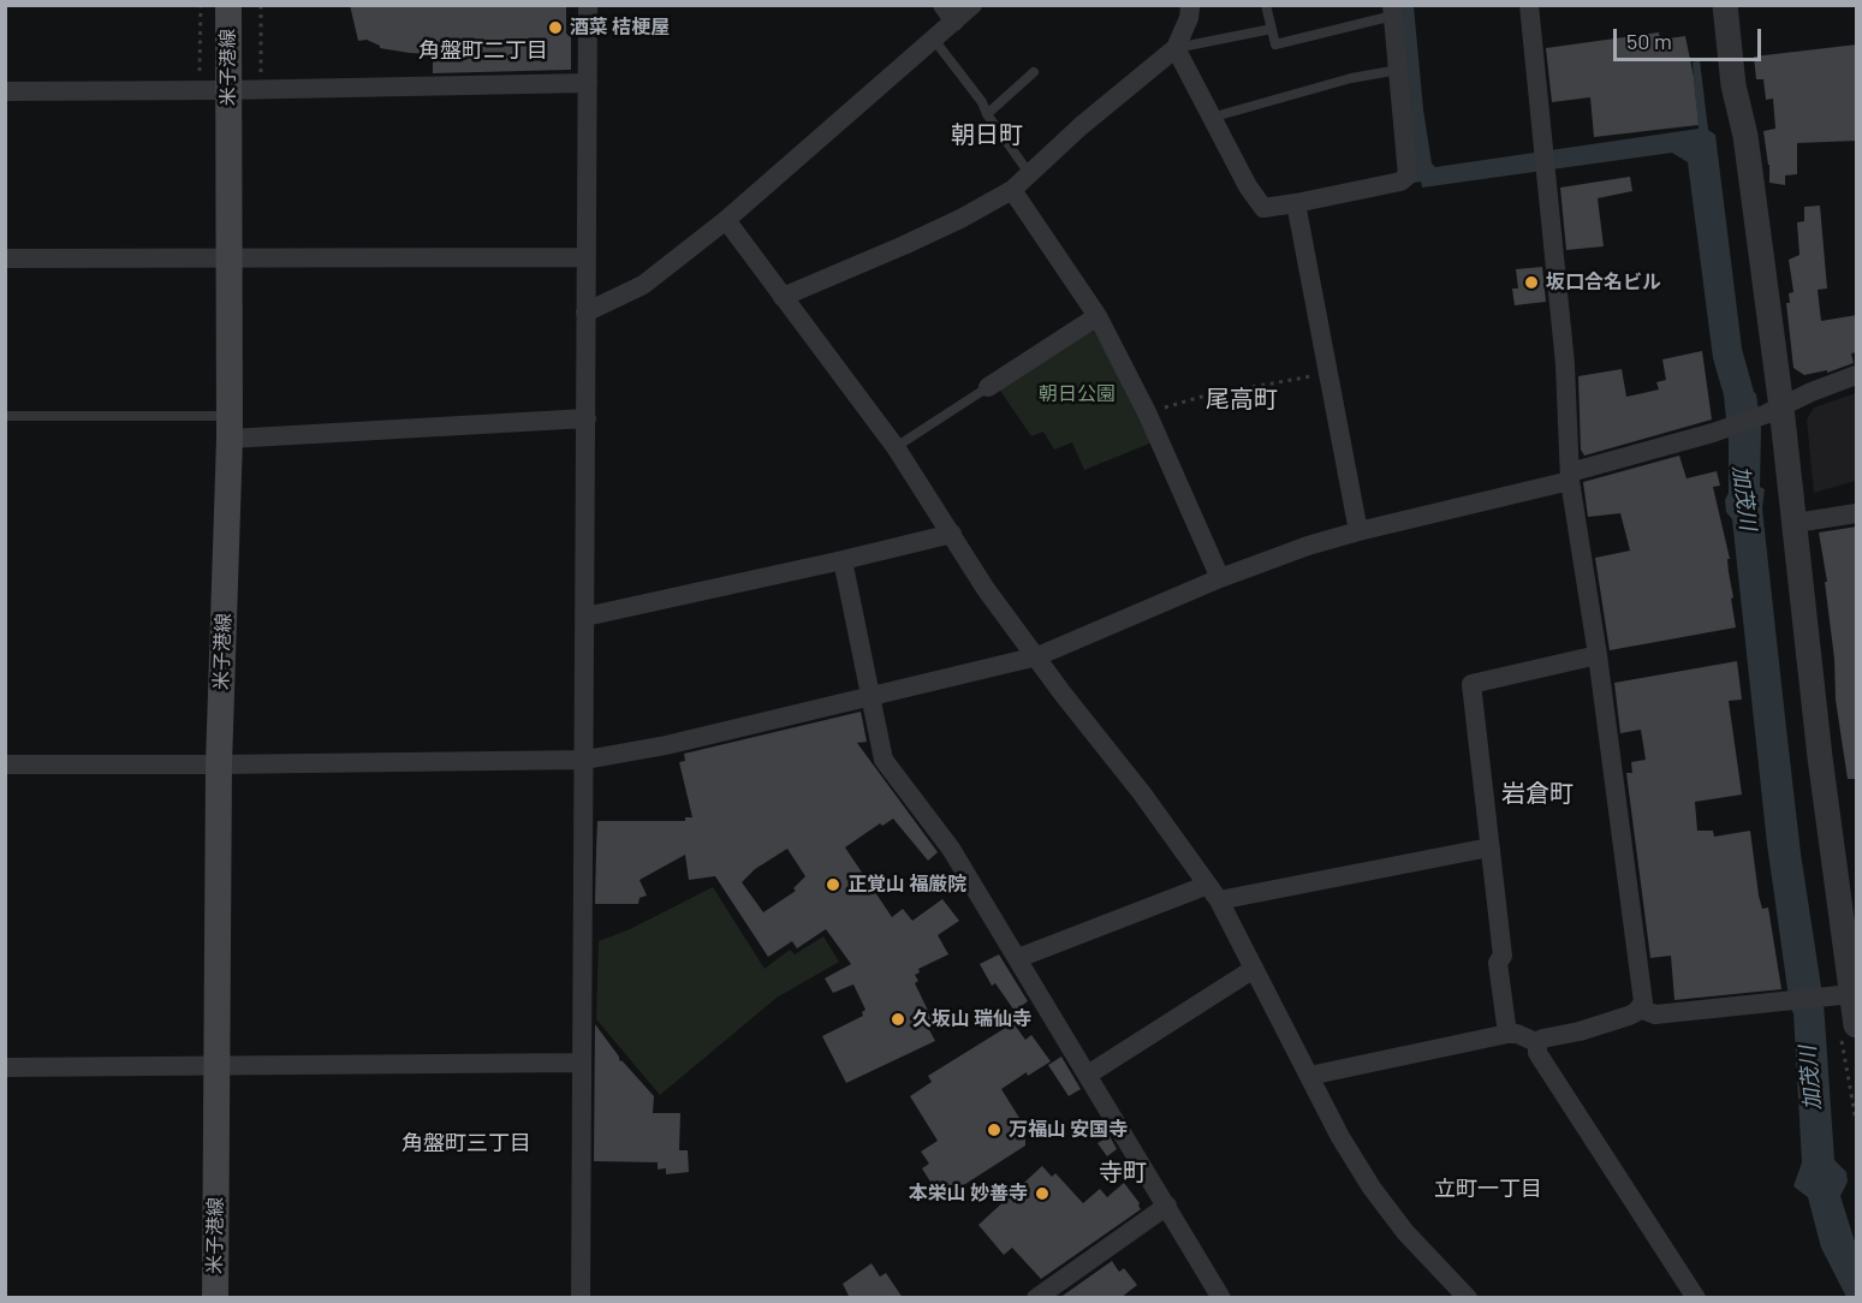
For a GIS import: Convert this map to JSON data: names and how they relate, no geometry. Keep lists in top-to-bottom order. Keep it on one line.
{"streets":{"main road":["米子港線"]},"districts":["角盤町二丁目","朝日町","尾高町","岩倉町","角盤町三丁目","寺町","立町一丁目"],"water":["加茂川"],"parks":["朝日公園"],"places":["酒菜 桔梗屋","坂口合名ビル","正覚山 福厳院","久坂山 瑞仙寺","万福山 安国寺","本栄山 妙善寺"],"scale_bar":"50 m"}
